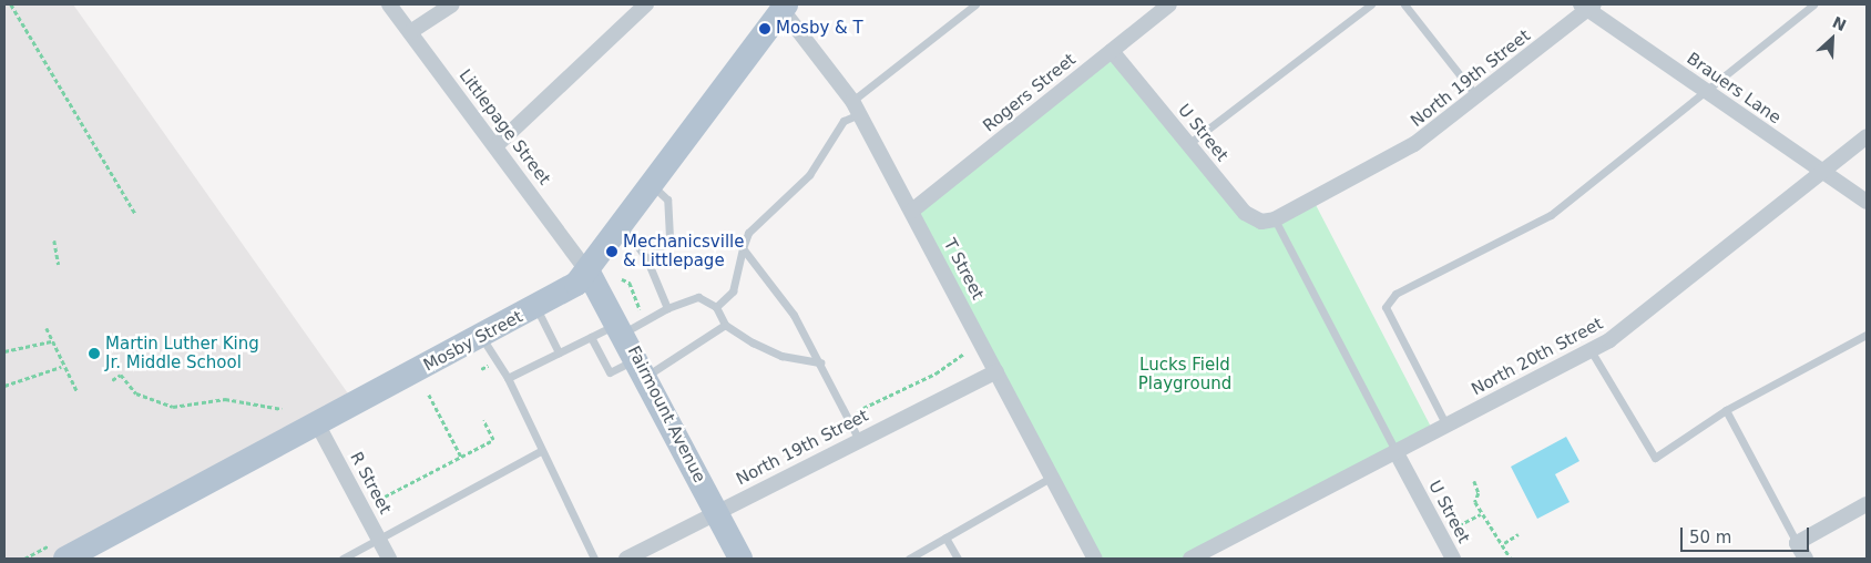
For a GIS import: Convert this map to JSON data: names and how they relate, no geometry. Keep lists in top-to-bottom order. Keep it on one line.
{"streets":{"main road":["Mosby Street","Fairmount Avenue"],"street":["North 19th Street","Brauers Lane","Rogers Street","Littlepage Street","U Street","T Street","North 20th Street","R Street"]},"crossings":[["North 19th Street","Brauers Lane"],["North 19th Street","U Street"],["North 19th Street","T Street"],["North 19th Street","Fairmount Avenue"],["Brauers Lane","North 20th Street"],["Rogers Street","U Street"],["Rogers Street","T Street"],["Littlepage Street","Mosby Street"],["Littlepage Street","Fairmount Avenue"],["U Street","North 20th Street"],["T Street","Mosby Street"],["Mosby Street","Fairmount Avenue"],["Mosby Street","R Street"]],"parks":["Lucks Field Playground"],"places":["Mosby & T","Mechanicsville & Littlepage","Martin Luther King Jr. Middle School"],"scale_bar":"50 m","north":"top right"}
